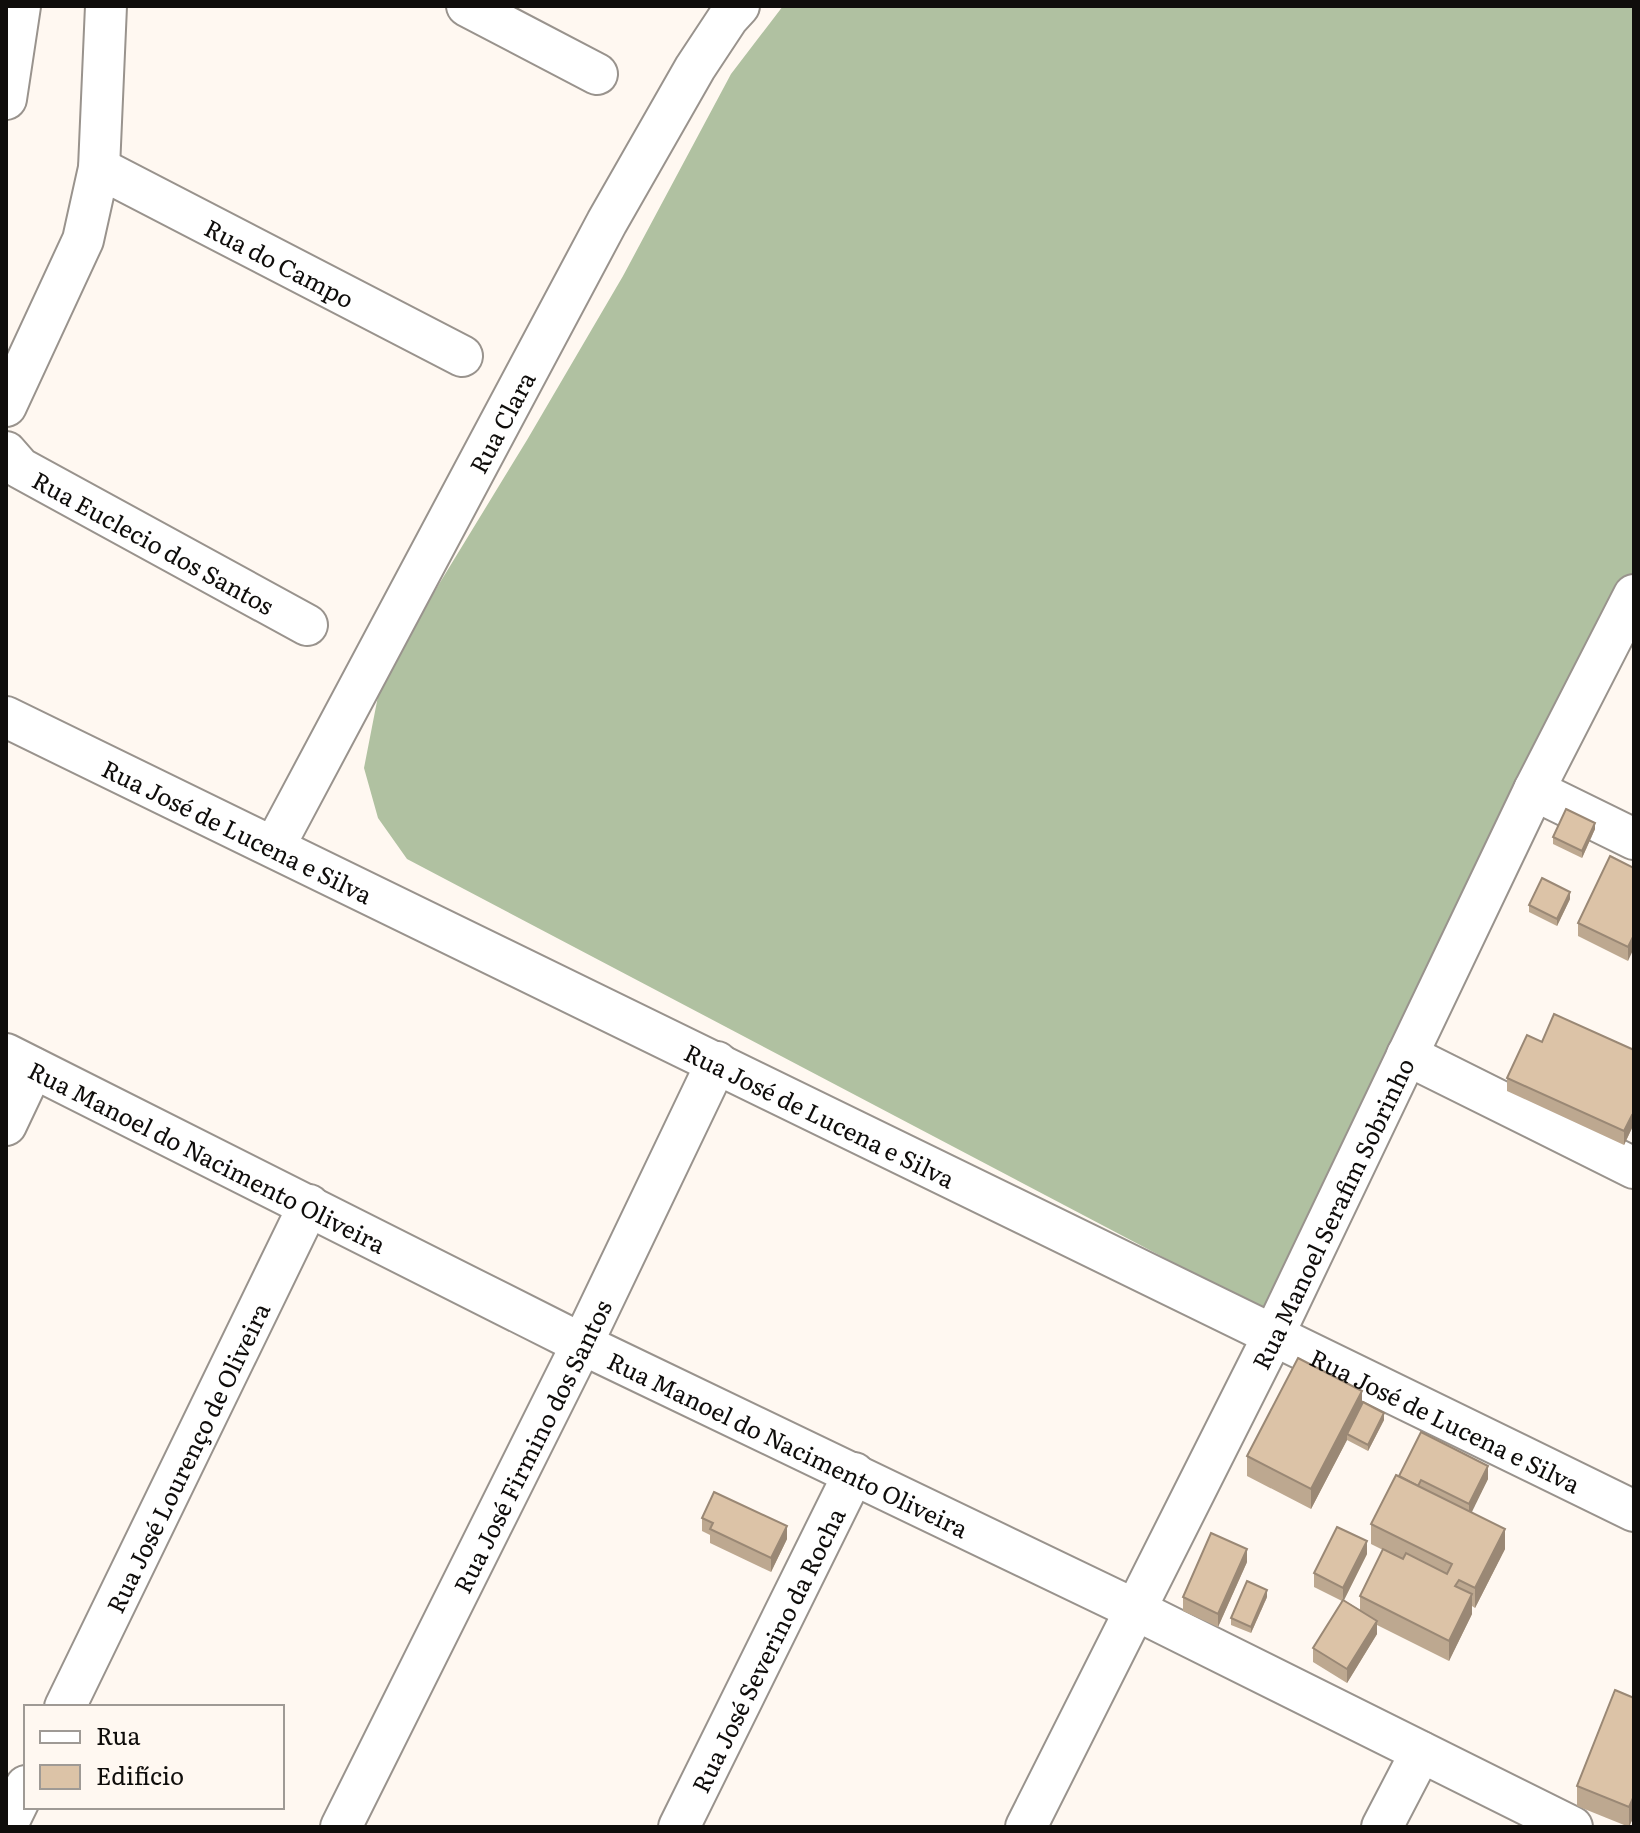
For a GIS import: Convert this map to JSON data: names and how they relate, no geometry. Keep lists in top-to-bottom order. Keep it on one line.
{"streets":{"street":["Rua do Campo","Rua Clara","Rua Euclecio dos Santos","Rua José de Lucena e Silva","Rua Manoel do Nacimento Oliveira","Rua Manoel Serafim Sobrinho","Rua José Firmino dos Santos","Rua José Lourenço de Oliveira","Rua José Severino da Rocha"]},"crossings":[["Rua Clara","Rua José de Lucena e Silva"],["Rua José de Lucena e Silva","Rua Manoel Serafim Sobrinho"],["Rua José de Lucena e Silva","Rua José Firmino dos Santos"],["Rua Manoel do Nacimento Oliveira","Rua Manoel Serafim Sobrinho"],["Rua Manoel do Nacimento Oliveira","Rua José Firmino dos Santos"],["Rua Manoel do Nacimento Oliveira","Rua José Lourenço de Oliveira"],["Rua Manoel do Nacimento Oliveira","Rua José Severino da Rocha"]],"legend":["Rua","Edifício"]}
